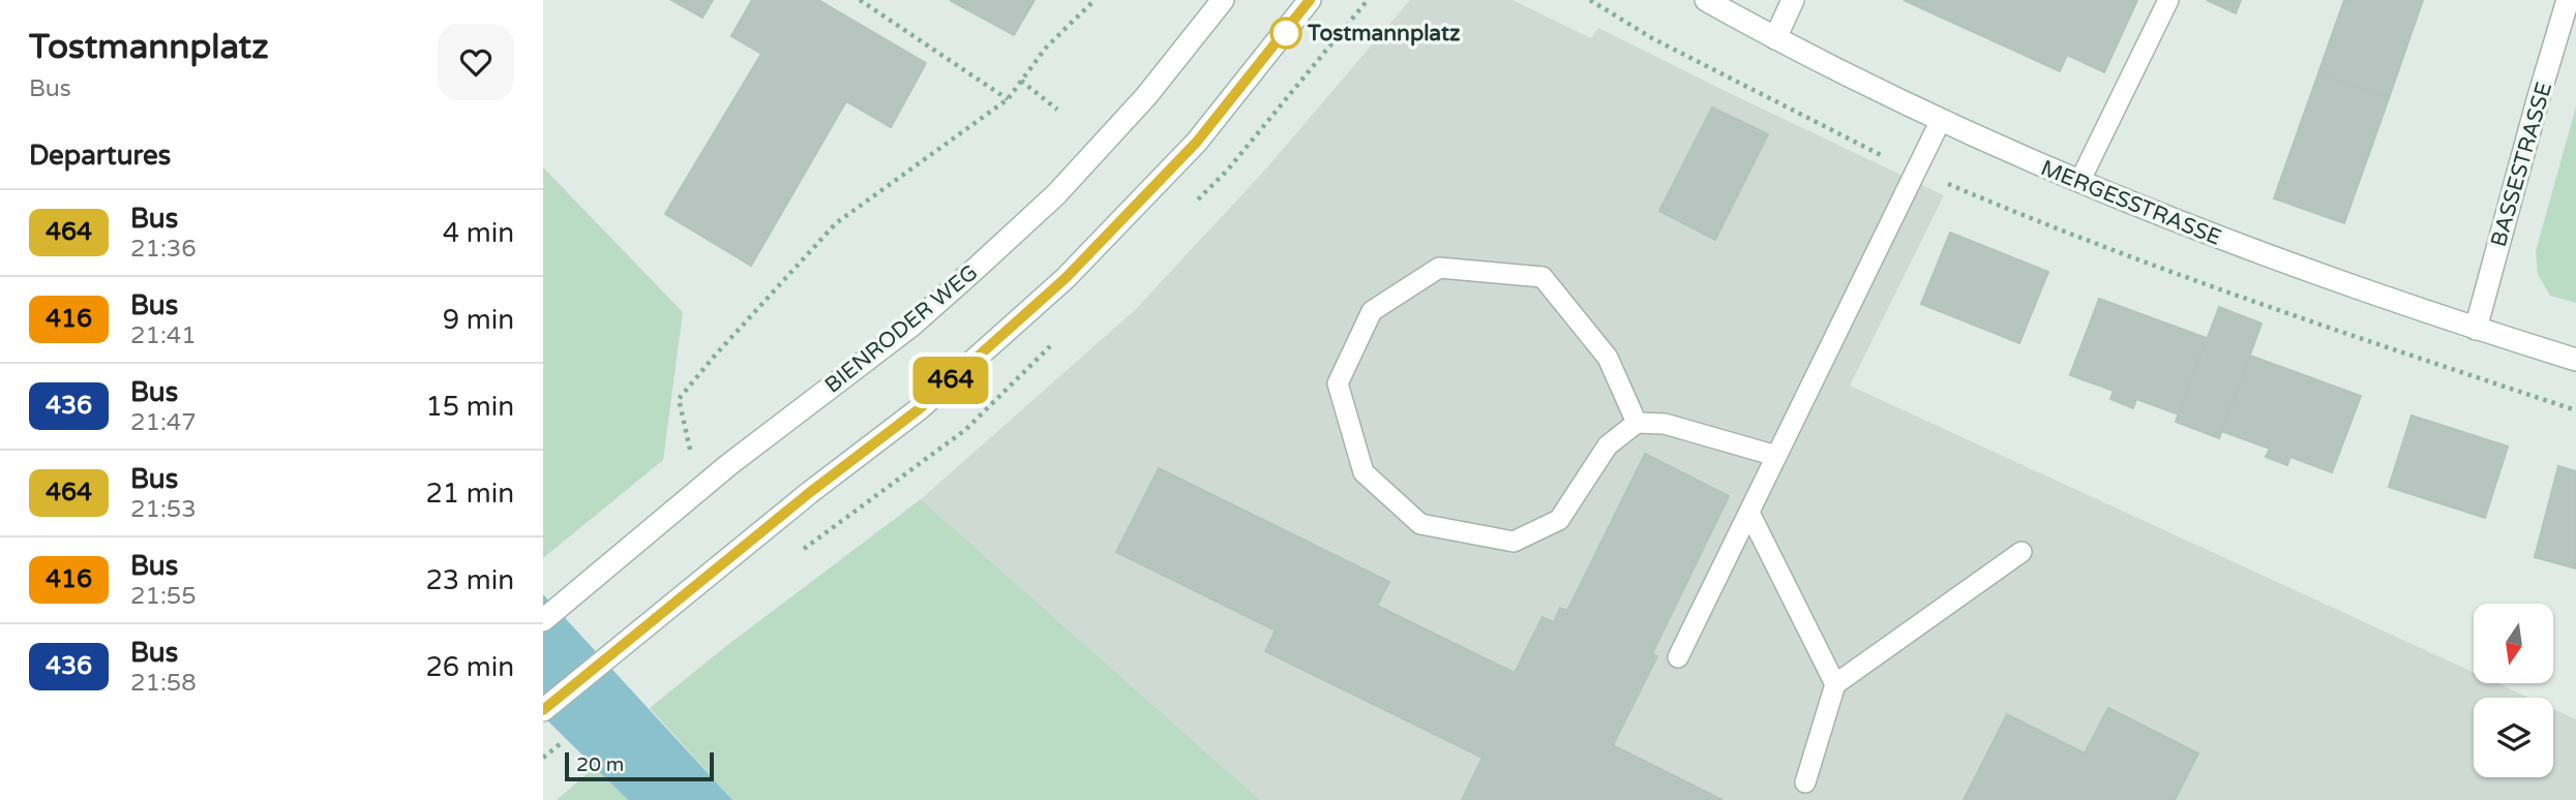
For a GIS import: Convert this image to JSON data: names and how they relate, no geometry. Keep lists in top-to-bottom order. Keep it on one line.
{"streets":{"main road":["BASSESTRASSE","MERGESSTRASSE","BIENRODER WEG"]},"crossings":[["BASSESTRASSE","MERGESSTRASSE"]],"places":["Tostmannplatz"],"lines":["bus line 464"],"scale_bar":"20 m","north":"bottom","page":{"heading":[["Tostmannplatz","Bus"],"Departures"],"on_map":"464","list":[{"mark":"464","name":"Bus","note":"21:36","value":"4 min"},{"mark":"416","name":"Bus","note":"21:41","value":"9 min"},{"mark":"436","name":"Bus","note":"21:47","value":"15 min"},{"mark":"464","name":"Bus","note":"21:53","value":"21 min"},{"mark":"416","name":"Bus","note":"21:55","value":"23 min"},{"mark":"436","name":"Bus","note":"21:58","value":"26 min"}],"scale":"20 m"}}
